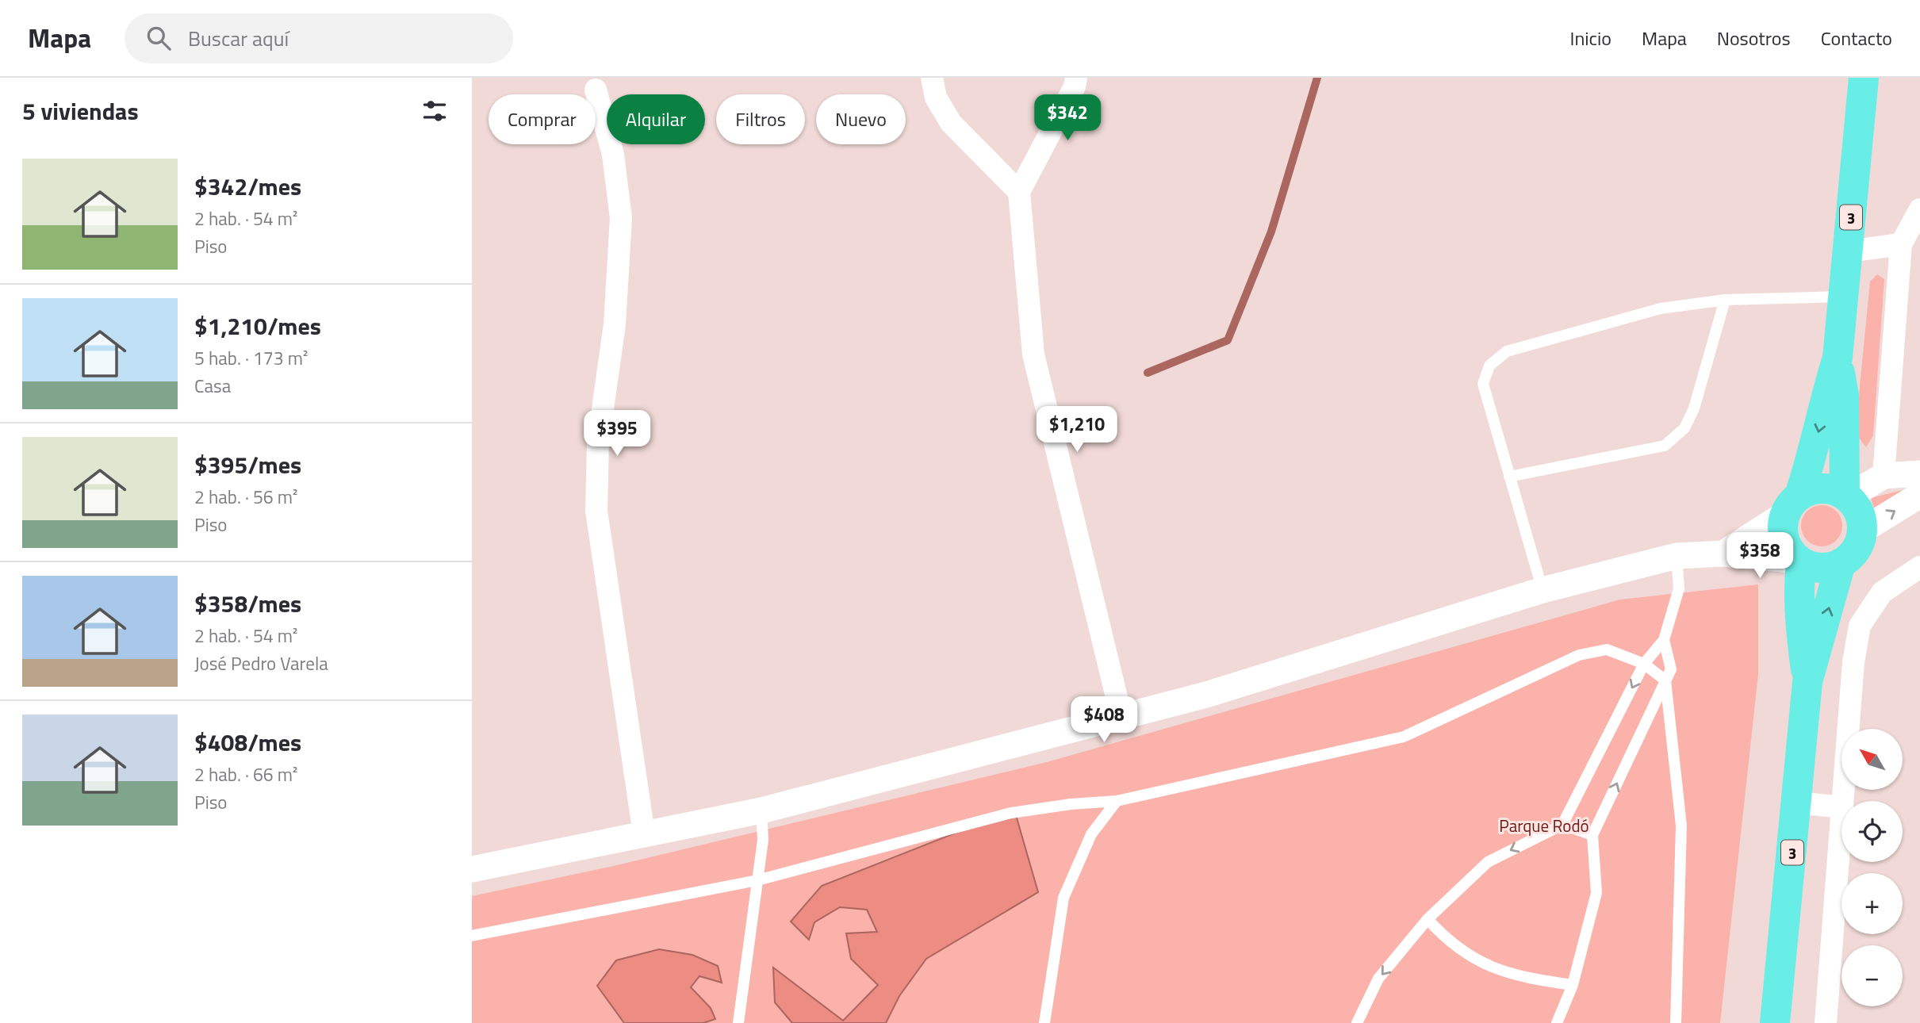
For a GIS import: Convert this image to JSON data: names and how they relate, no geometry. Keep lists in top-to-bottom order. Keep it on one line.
{"streets":{"highway":["3"]},"parks":["Parque Rodó"],"north":"top left","page":{"header":"Mapa","search":"Buscar aquí","nav":["Inicio","Mapa","Nosotros","Contacto"],"heading":"5 viviendas","price":["$342","$1,210","$395","$358","$408"],"chip":["Comprar","Alquilar","Filtros","Nuevo"],"list":[{"name":"$342/mes","note":"2 hab. · 54 m² · Piso"},{"name":"$1,210/mes","note":"5 hab. · 173 m² · Casa"},{"name":"$395/mes","note":"2 hab. · 56 m² · Piso"},{"name":"$358/mes","note":"2 hab. · 54 m² · José Pedro Varela"},{"name":"$408/mes","note":"2 hab. · 66 m² · Piso"}],"map_buttons":["+","−"]}}
